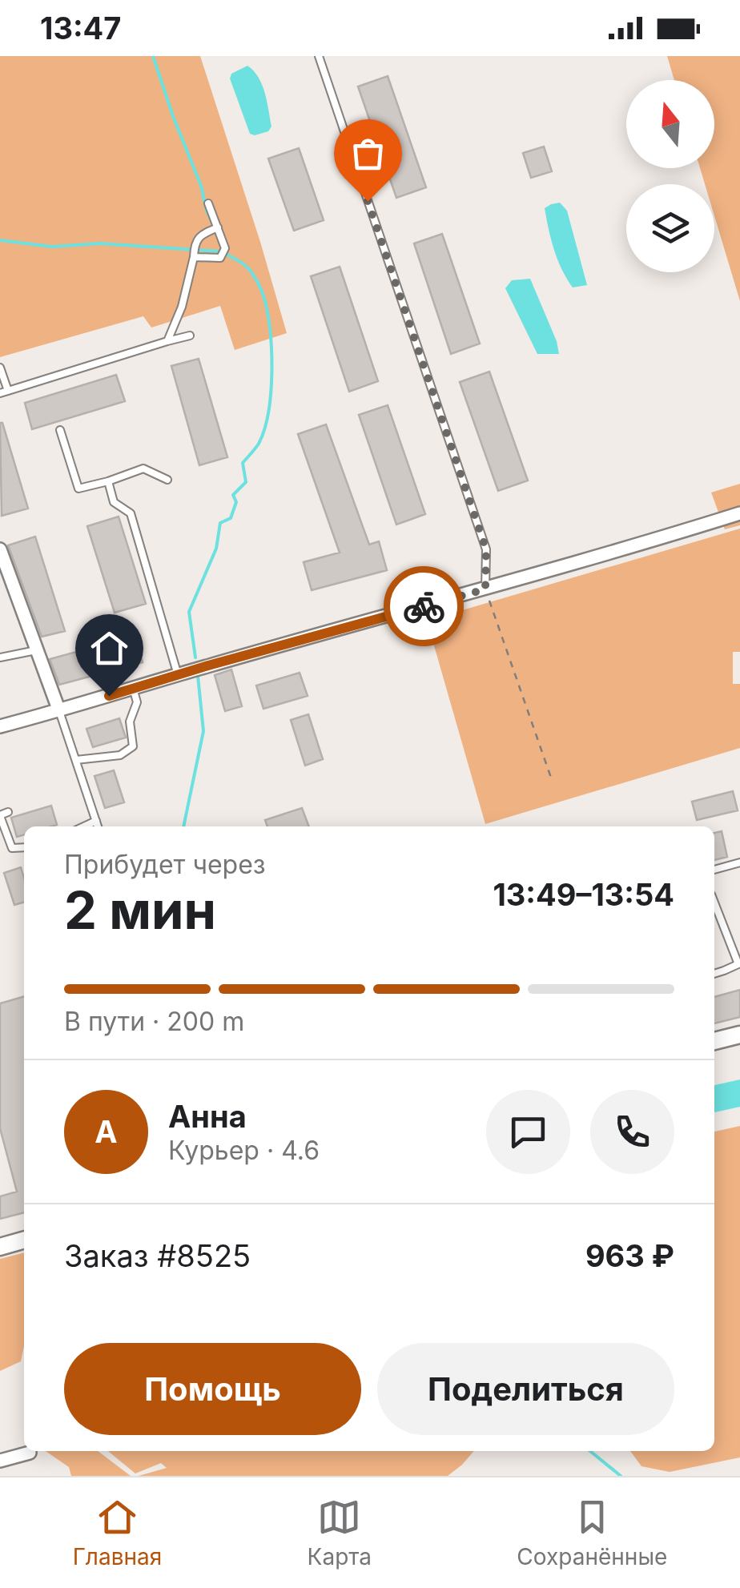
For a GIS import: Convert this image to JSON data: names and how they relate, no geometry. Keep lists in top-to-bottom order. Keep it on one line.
{"north":"top","page":{"status":"13:47","heading":["2 мин","Прибудет через","13:49–13:54"],"panel":["Анна","Курьер · 4.6","Заказ #8525","963 ₽"],"bar":"В пути · 200 m","round":"А","buttons":["Помощь","Поделиться"],"tabs":["Главная","Карта","Сохранённые"]}}
